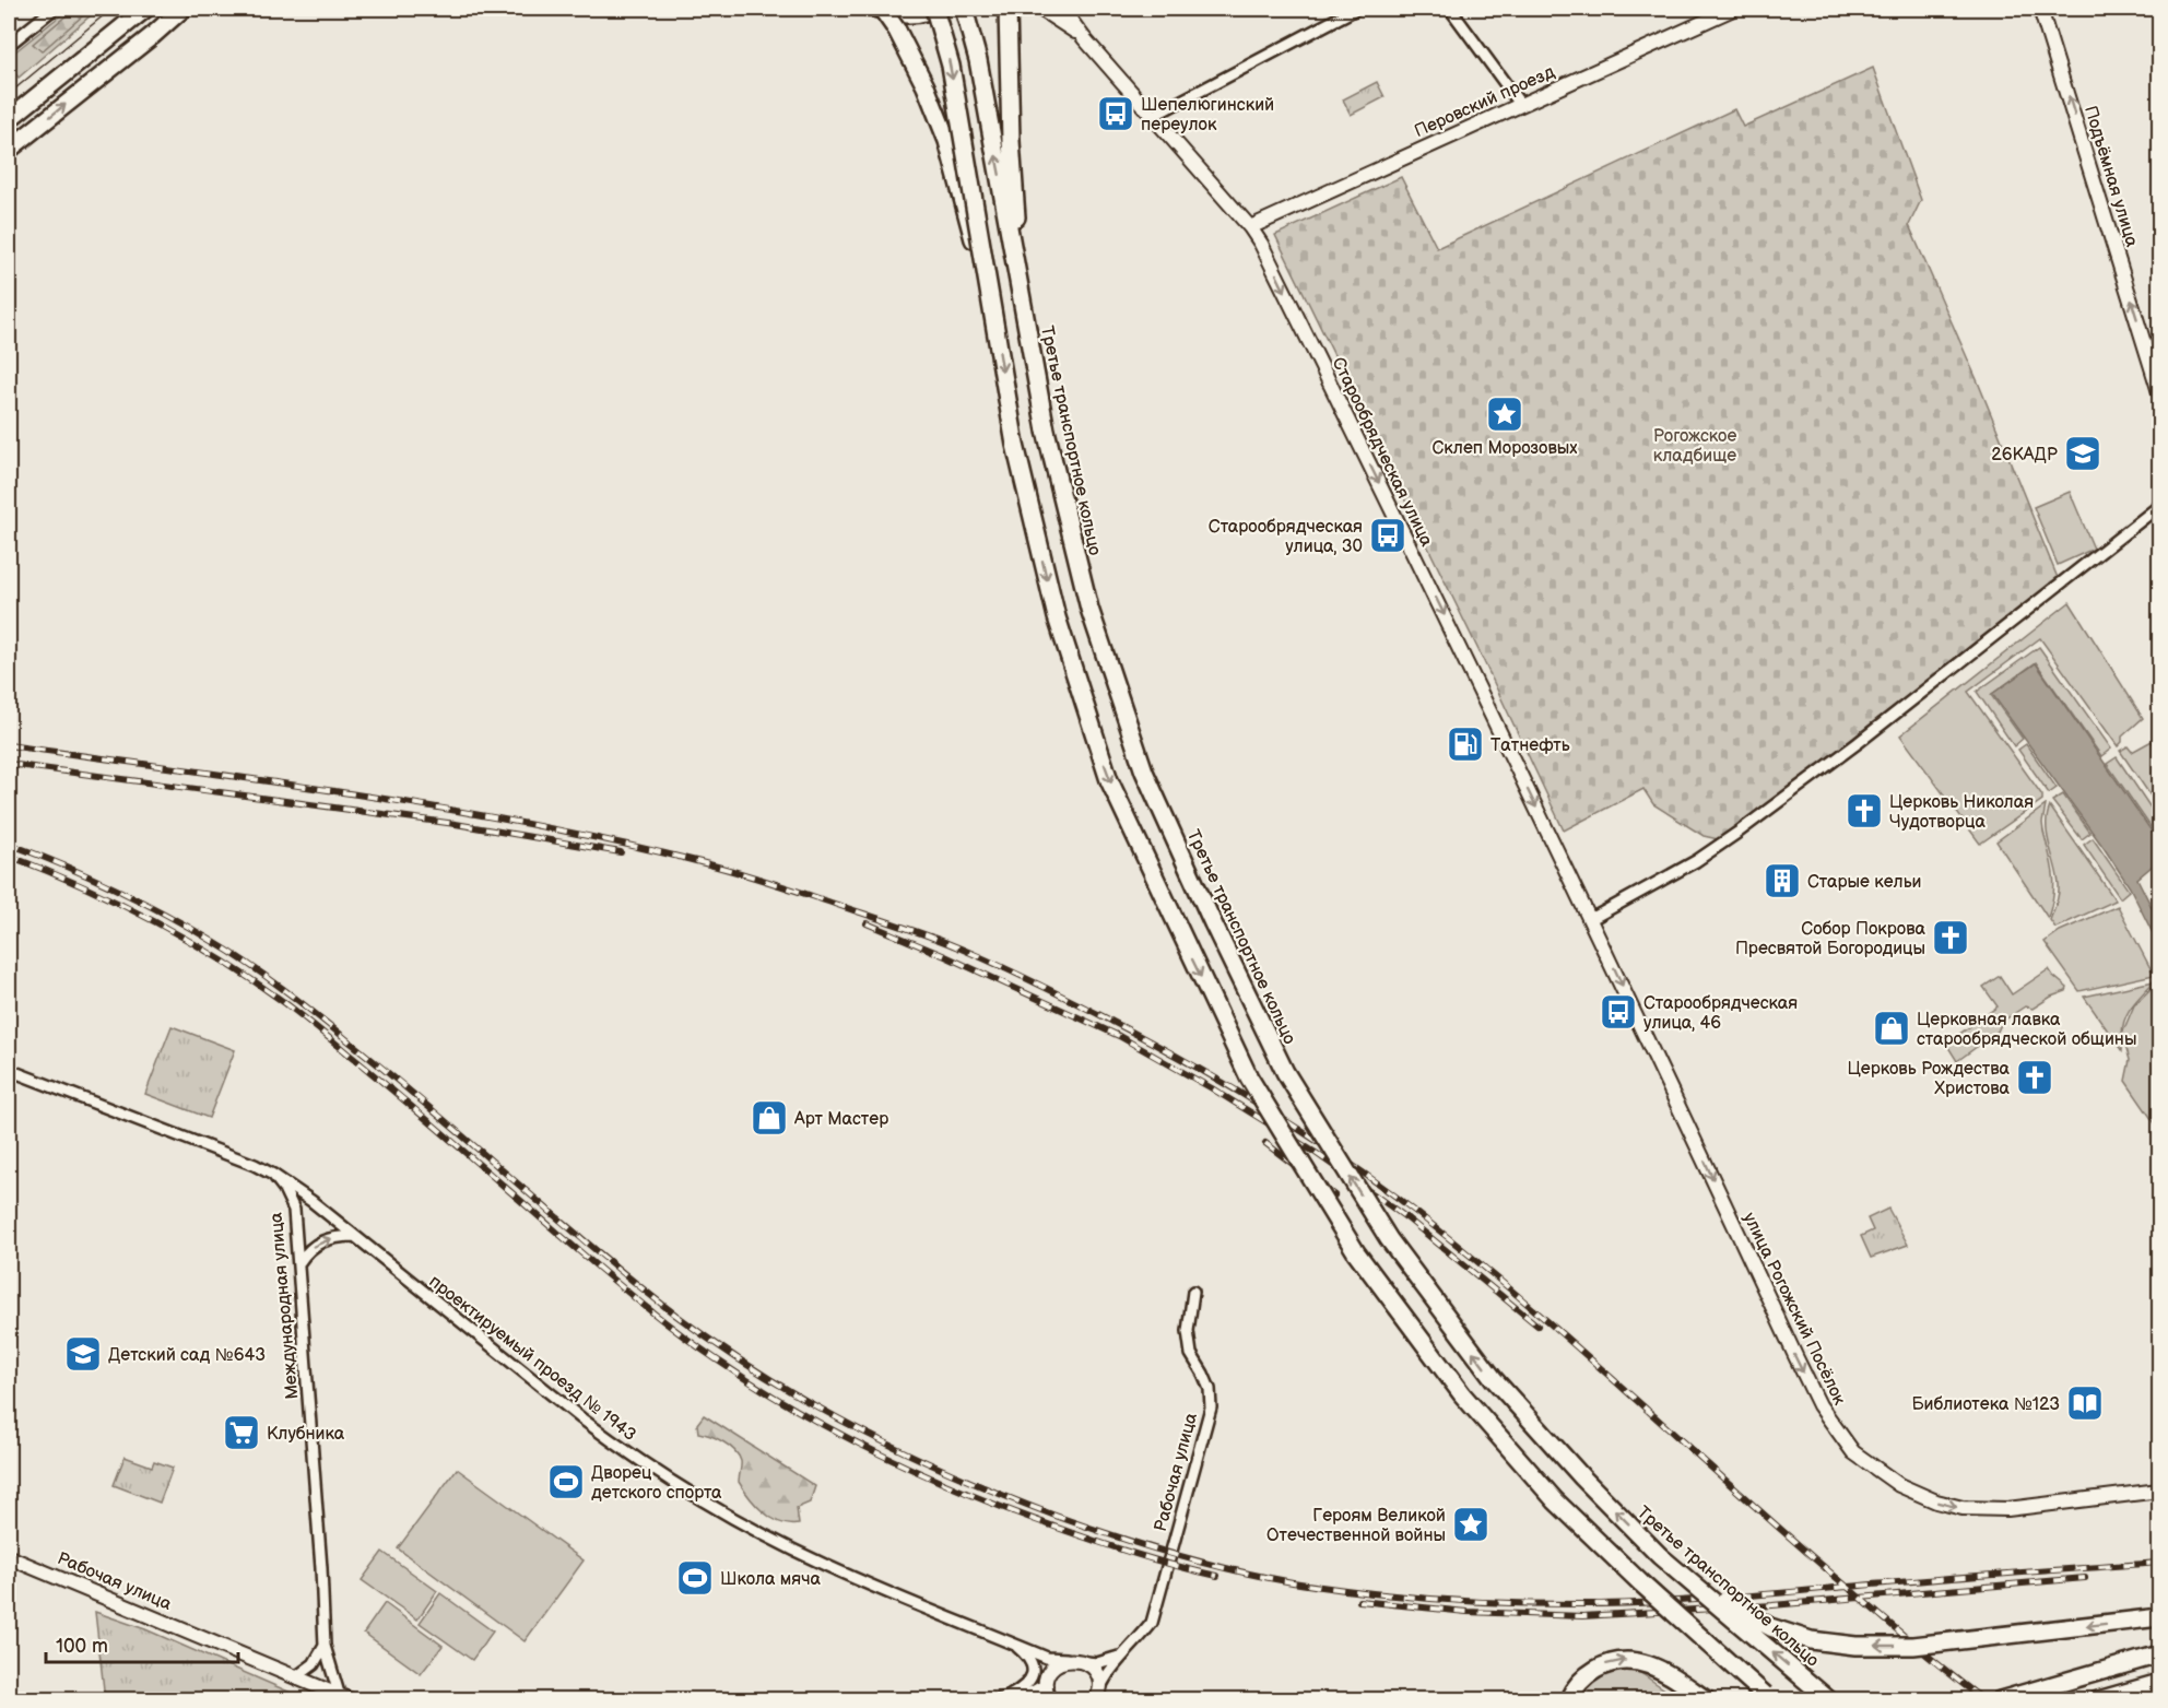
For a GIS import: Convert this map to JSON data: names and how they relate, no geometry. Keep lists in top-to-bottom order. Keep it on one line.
{"streets":{"main road":["Третье транспортное кольцо"],"street":["Перовский проезд","Подъёмная улица","Старообрядческая улица","Международная улица","улица Рогожский Посёлок","проектируемый проезд № 1943","Рабочая улица"]},"crossings":[["Перовский проезд","Старообрядческая улица"],["Старообрядческая улица","улица Рогожский Посёлок"],["Международная улица","проектируемый проезд № 1943"],["Международная улица","Рабочая улица"]],"one_way":["Подъёмная улица","Старообрядческая улица","улица Рогожский Посёлок"],"parks":["Рогожское кладбище"],"places":{"bus stop":["Шепелюгинский переулок","Старообрядческая улица, 30","Старообрядческая улица, 46"],"place":["Склеп Морозовых","Героям Великой Отечественной войны"],"school or university":["26КАДР","Детский сад №643"],"fuel station":["Татнефть"],"church":["Церковь Николая Чудотворца","Собор Покрова Пресвятой Богородицы","Церковь Рождества Христова"],"building":["Старые кельи"],"shop":["Церковная лавка старообрядческой общины","Арт Мастер"],"library":["Библиотека №123"],"supermarket":["Клубника"],"sports":["Дворец детского спорта","Школа мяча"]},"scale_bar":"100 m"}
